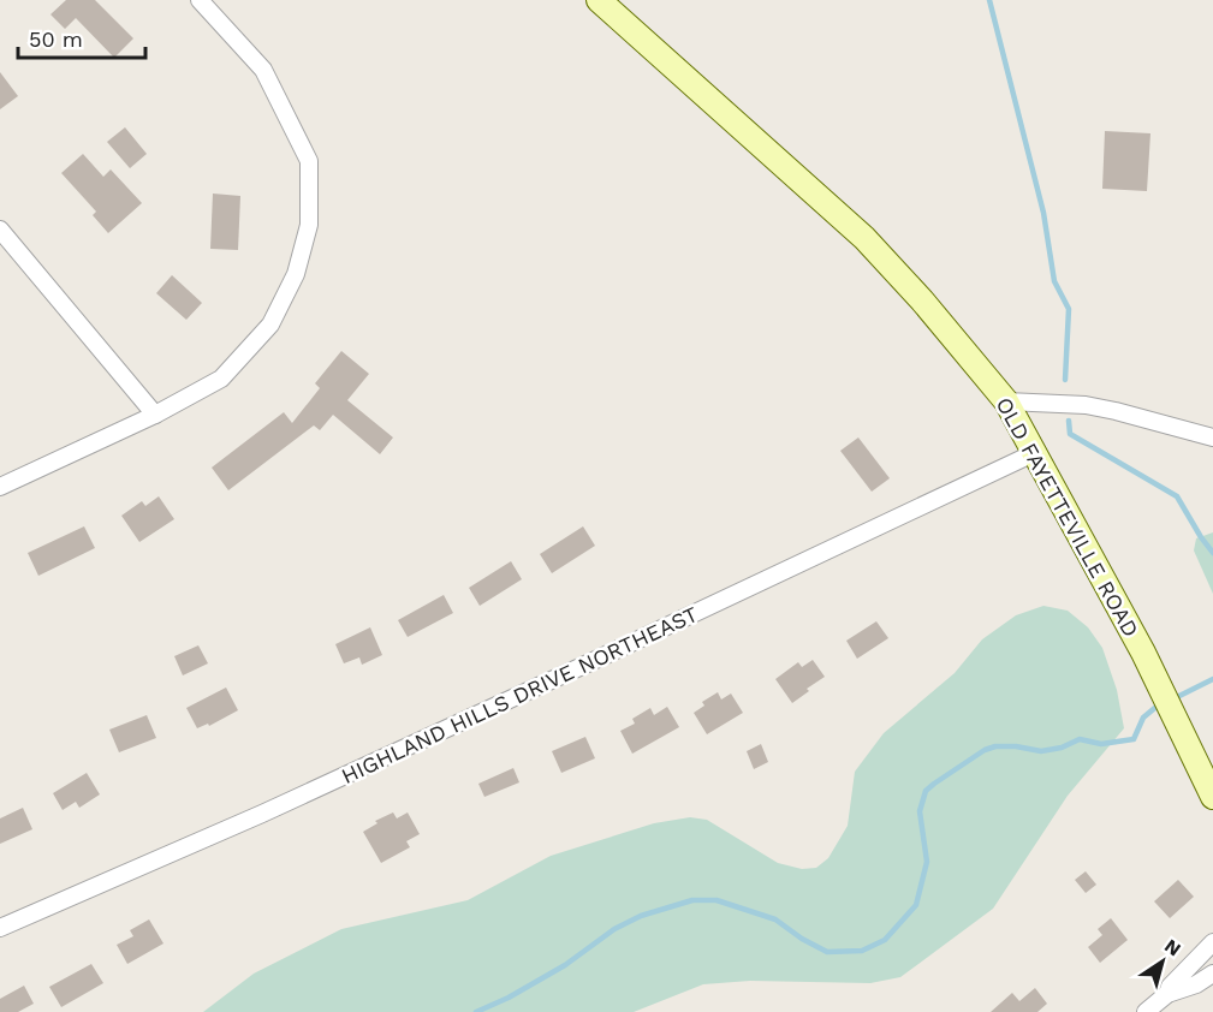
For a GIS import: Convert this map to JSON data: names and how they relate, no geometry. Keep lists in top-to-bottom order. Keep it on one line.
{"streets":{"street":["OLD FAYETTEVILLE ROAD","HIGHLAND HILLS DRIVE NORTHEAST"]},"crossings":[["OLD FAYETTEVILLE ROAD","HIGHLAND HILLS DRIVE NORTHEAST"]],"scale_bar":"50 m","north":"top right"}
